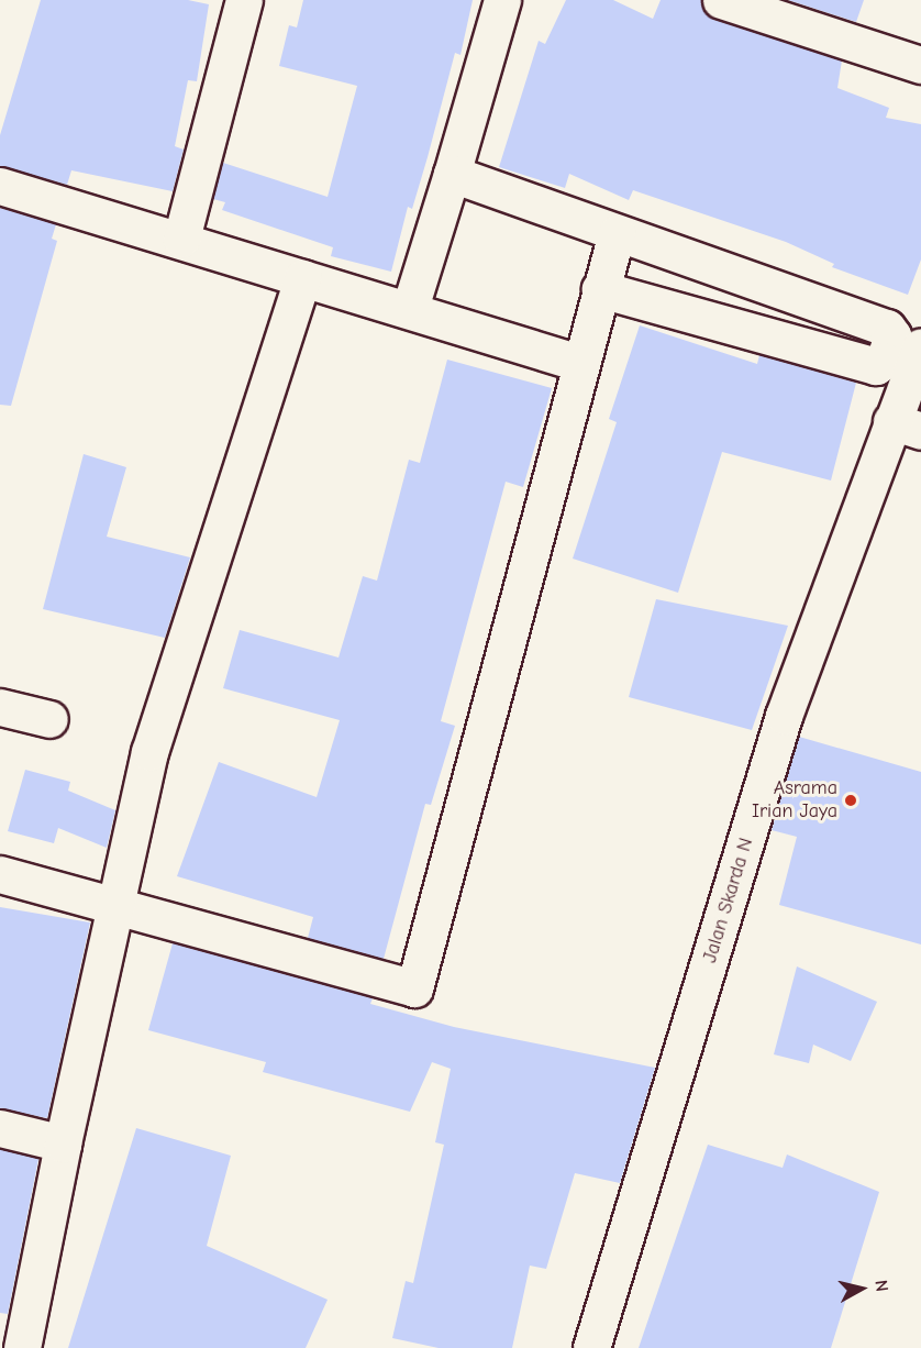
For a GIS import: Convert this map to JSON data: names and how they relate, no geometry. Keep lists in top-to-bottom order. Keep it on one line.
{"streets":{"street":["Jalan Skarda N"]},"places":["Asrama Irian Jaya"],"north":"right"}
